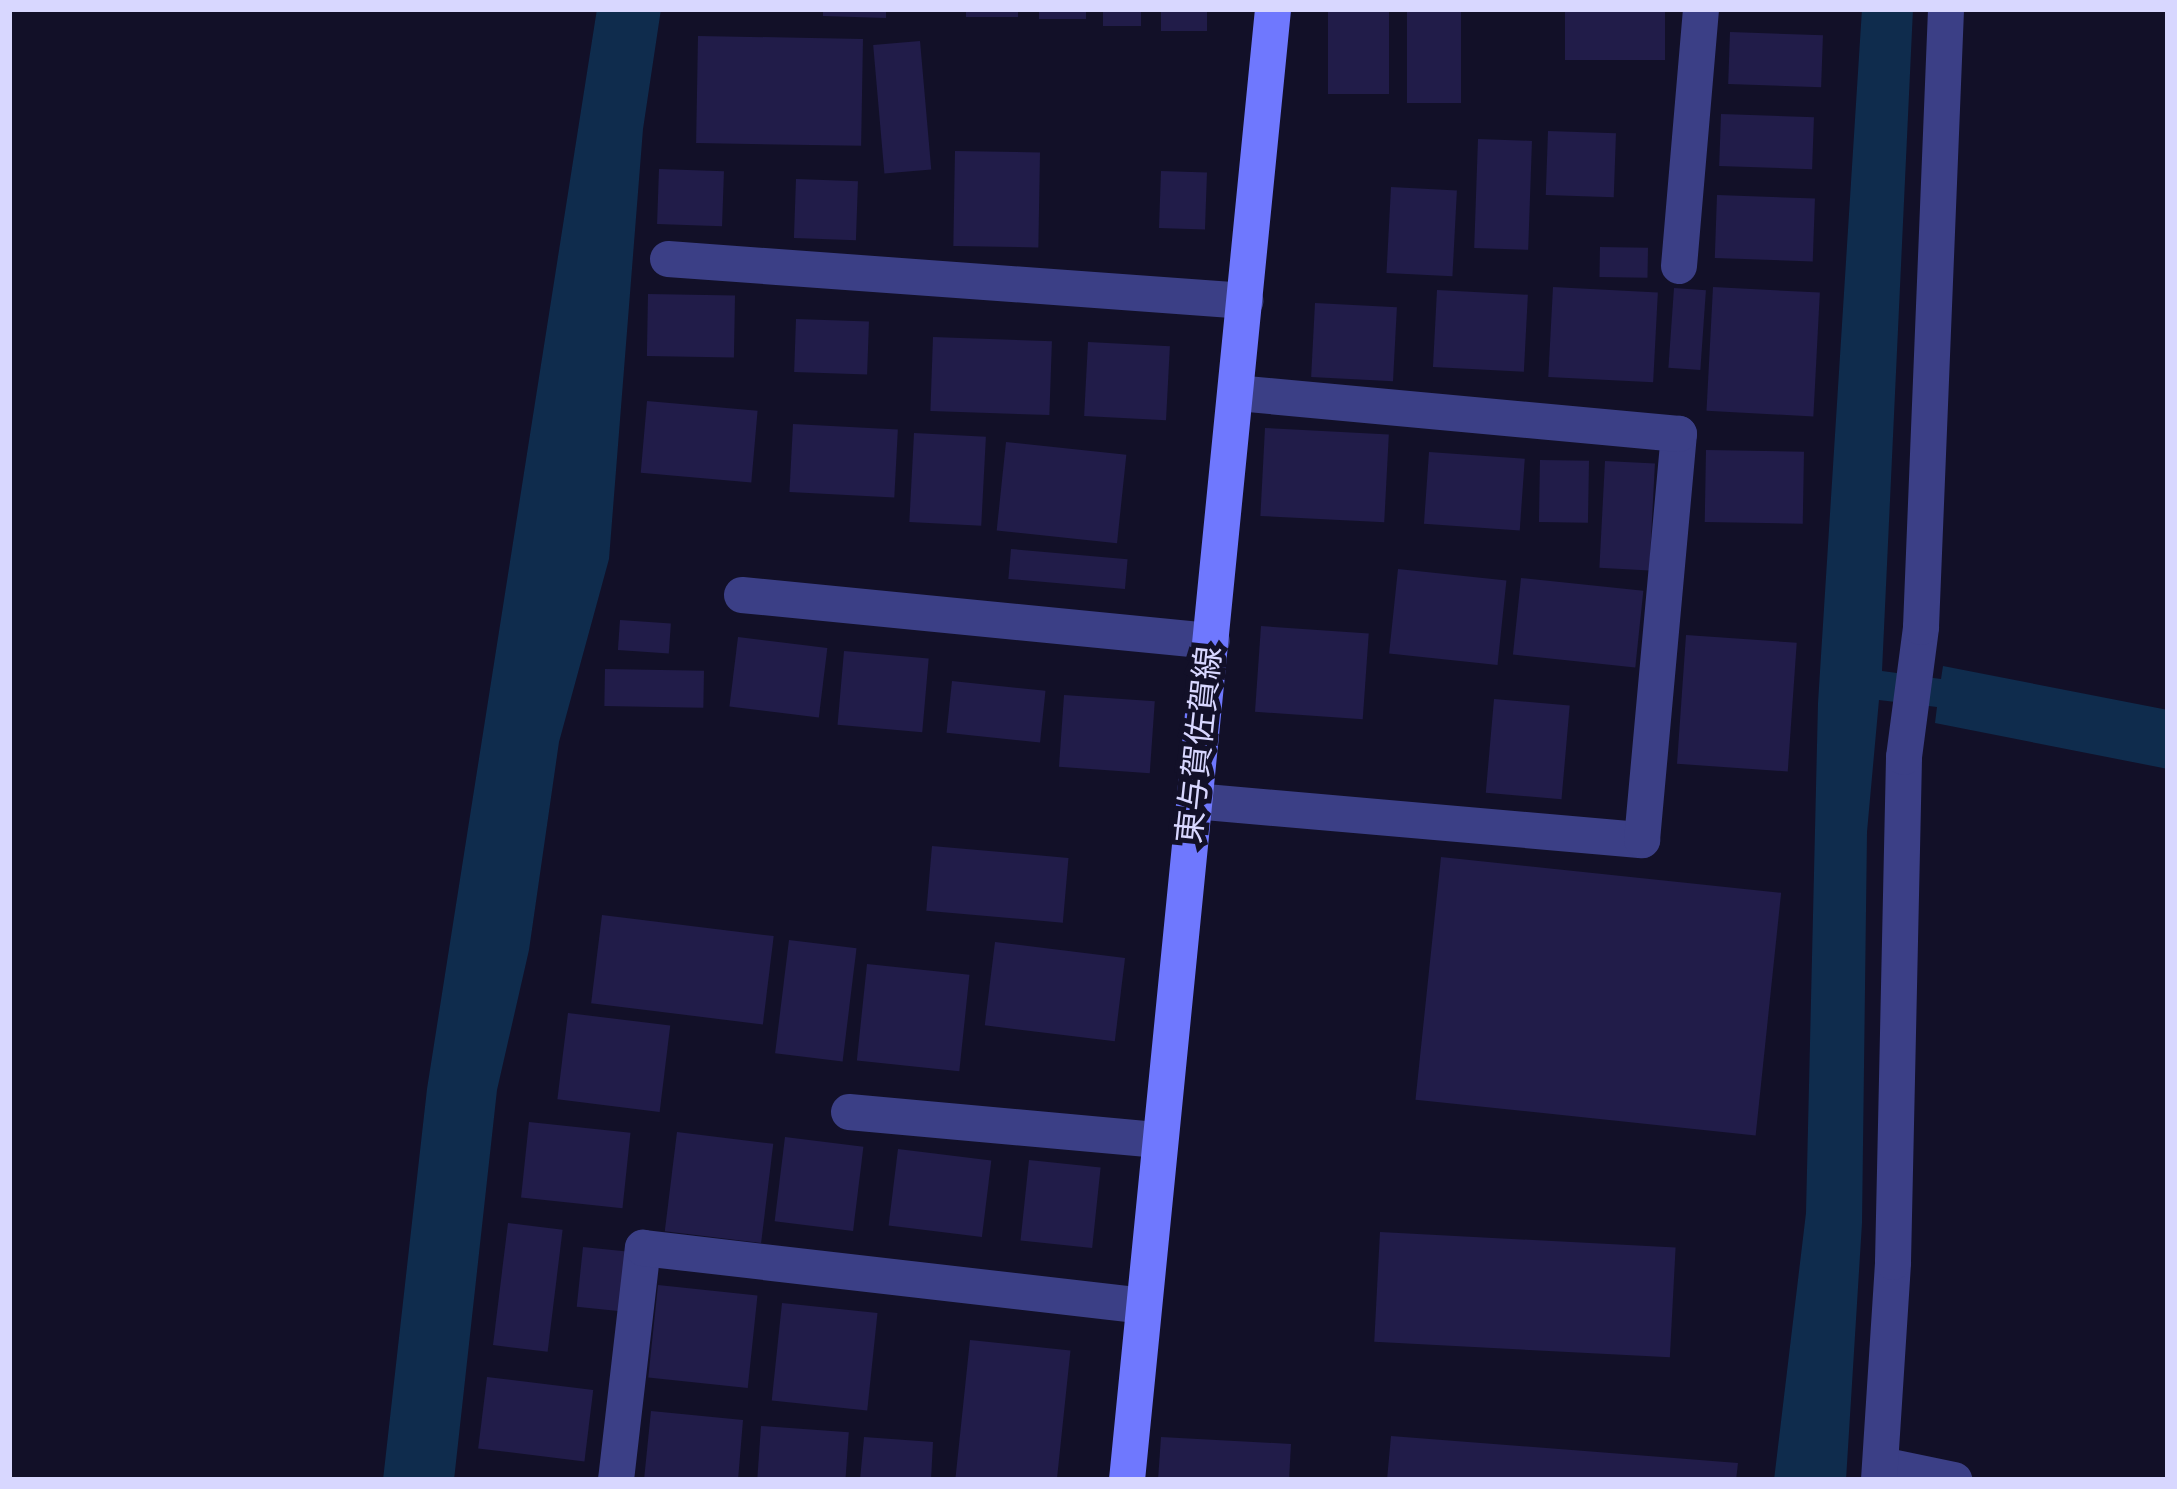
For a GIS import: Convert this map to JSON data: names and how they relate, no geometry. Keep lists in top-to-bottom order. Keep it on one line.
{"streets":{"main road":["東与賀佐賀線"]}}
